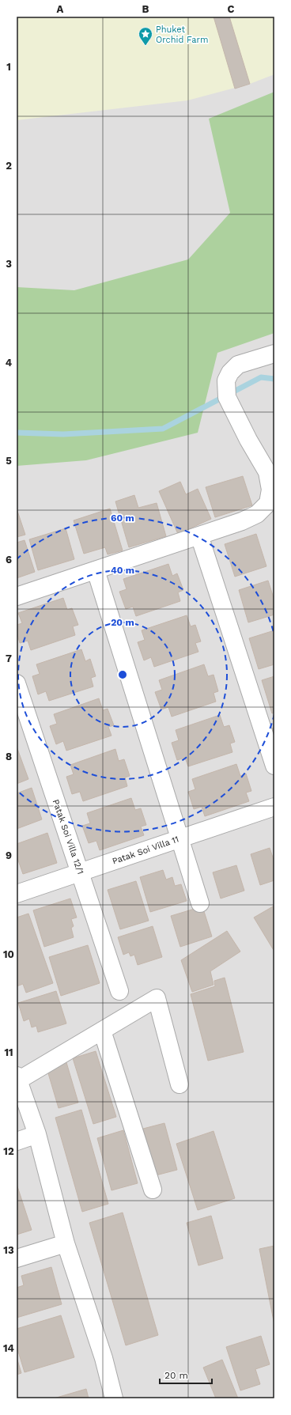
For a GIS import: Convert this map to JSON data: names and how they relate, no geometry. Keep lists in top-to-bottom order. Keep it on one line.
{"streets":{"street":["Patak Soi Villa 12/1","Patak Soi Villa 11"]},"crossings":[["Patak Soi Villa 12/1","Patak Soi Villa 11"]],"places":{"place":["Phuket Orchid Farm"]},"scale_bar":"20 m","grid":{"columns":["A","B","C"],"rows":["1","2","3","4","5","6","7","8","9","10","11","12","13","14"]},"rings":["60 m","40 m","20 m"]}
